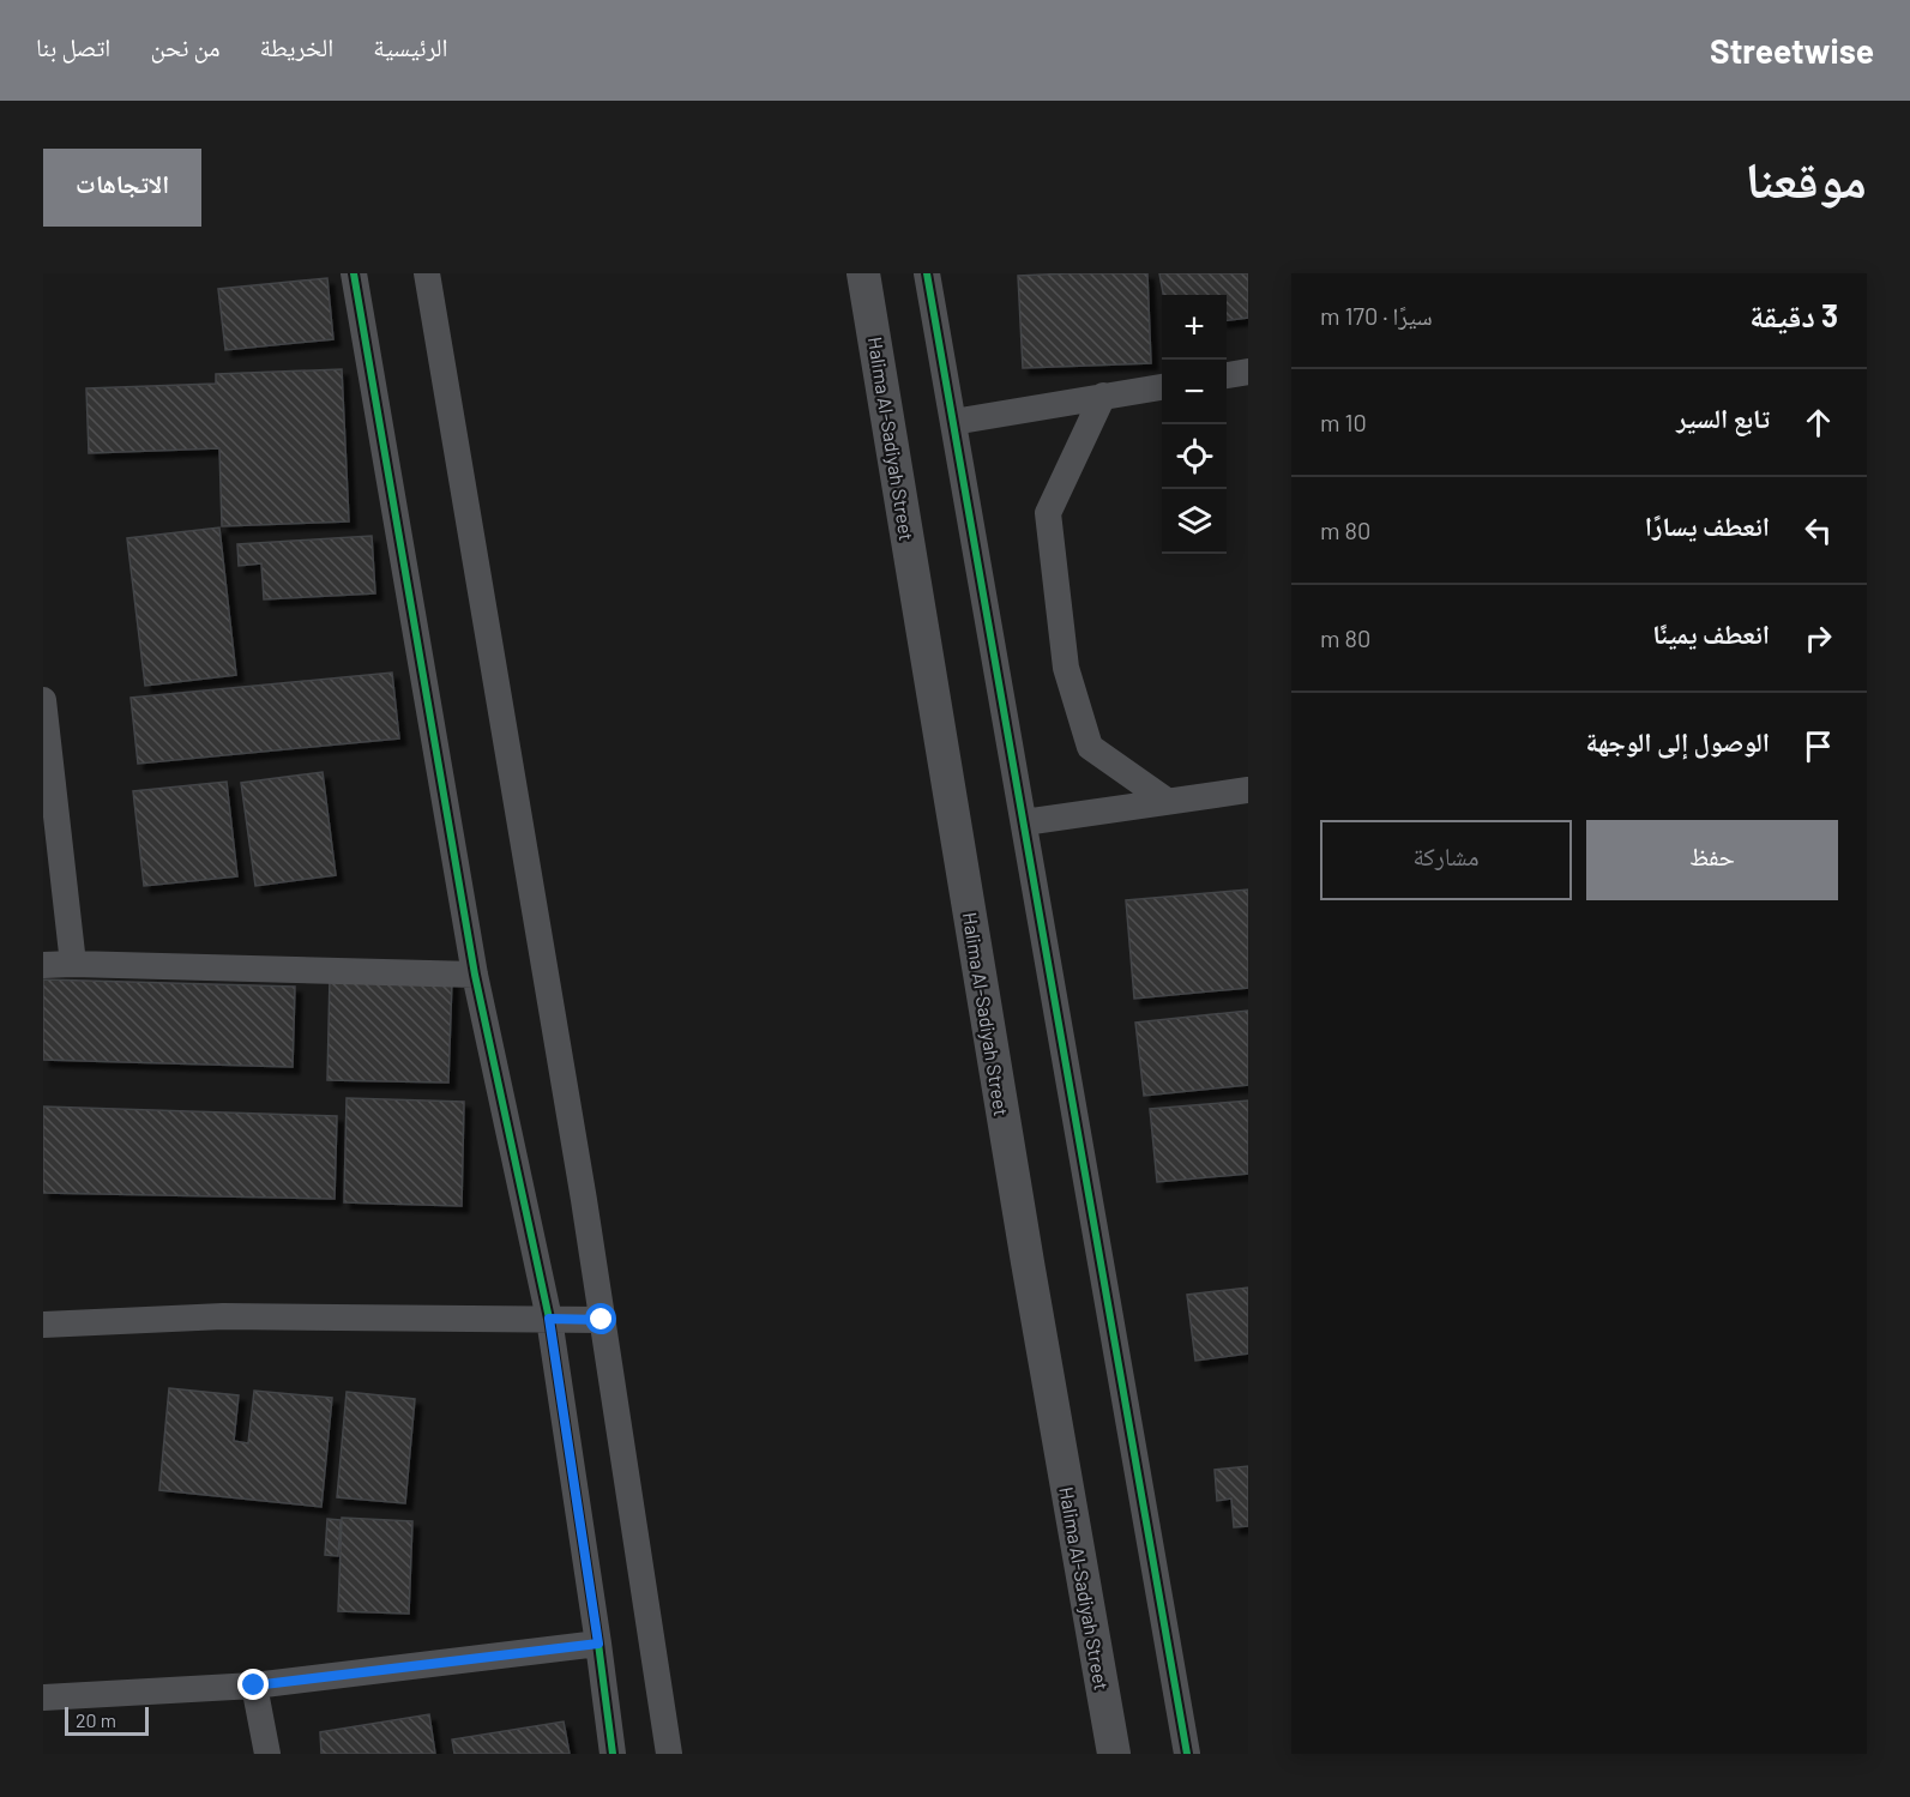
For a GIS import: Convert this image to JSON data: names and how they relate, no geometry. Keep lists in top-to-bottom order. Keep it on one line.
{"streets":{"street":["Halima Al-Sadiyah Street"]},"scale_bar":"20 m","page":{"header":"Streetwise","nav":["الرئيسية","الخريطة","من نحن","اتصل بنا"],"title":"موقعنا","buttons":["الاتجاهات",["حفظ","مشاركة"]],"heading":["3 دقيقة","سيرًا · 170 m"],"map_buttons":["+","−"],"list":[["تابع السير","10 m"],["انعطف يسارًا","80 m"],["انعطف يمينًا","80 m"],"الوصول إلى الوجهة"],"scale":"20 m"}}
